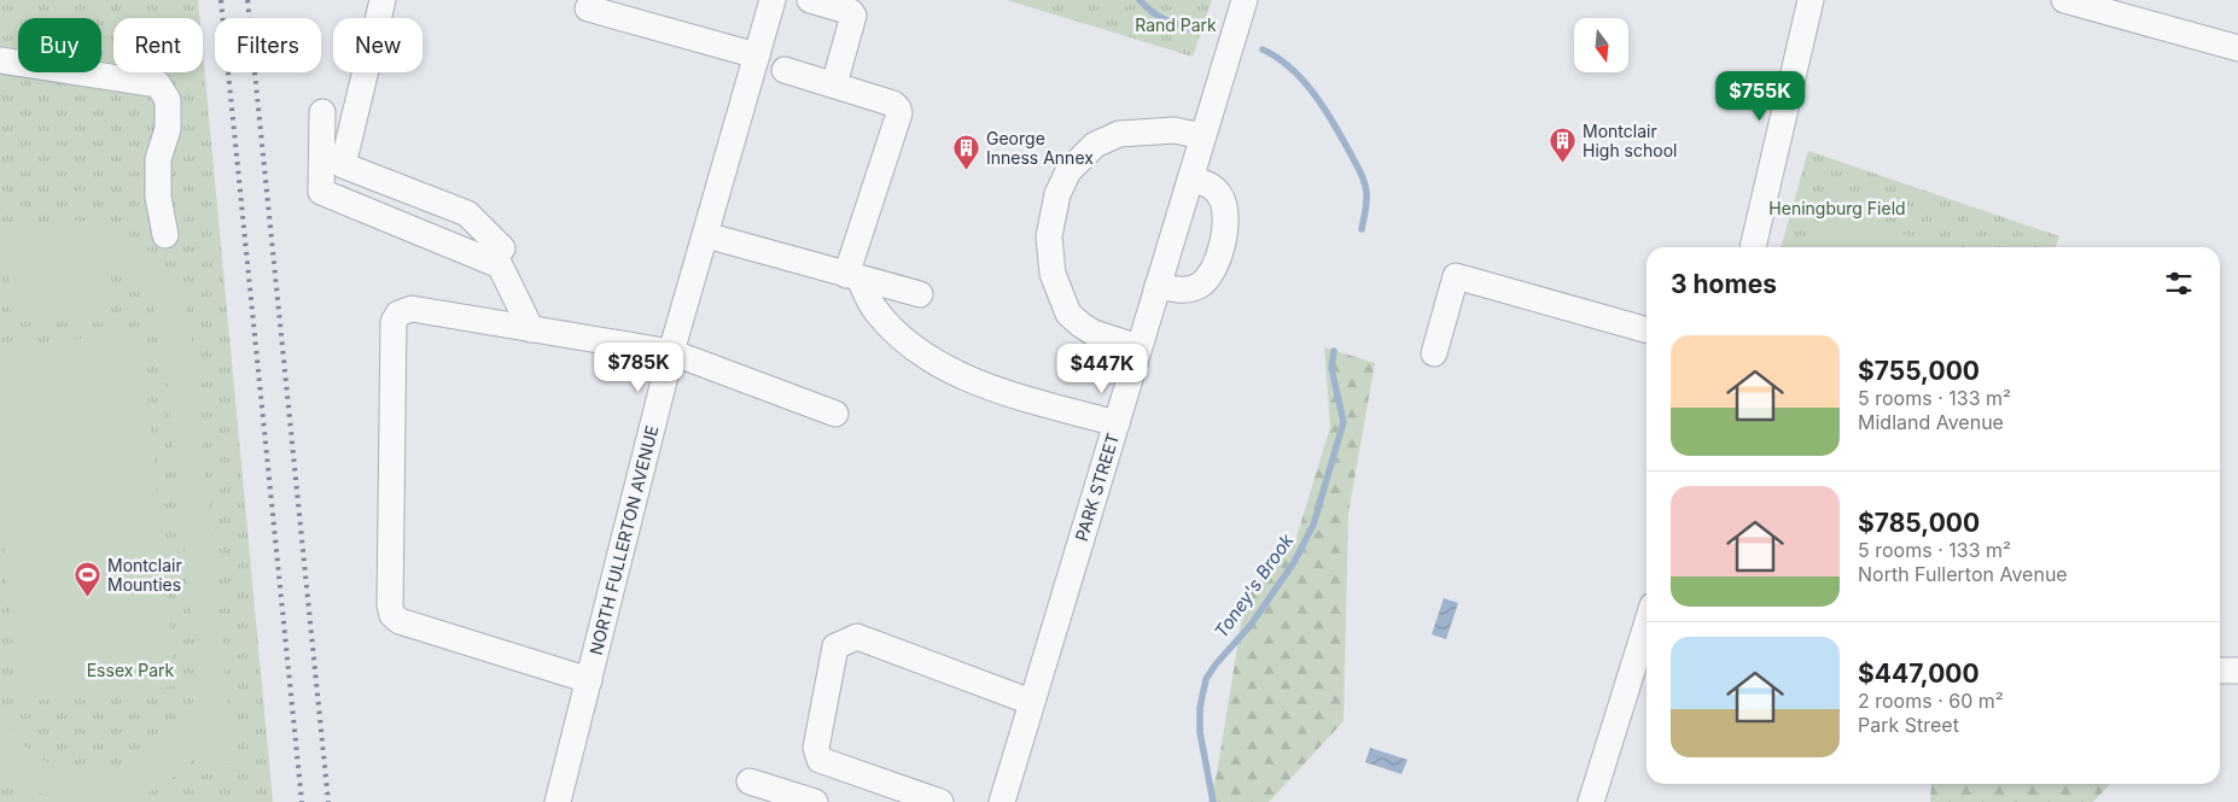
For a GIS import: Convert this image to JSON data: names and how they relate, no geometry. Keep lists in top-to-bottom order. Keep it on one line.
{"streets":{"street":["PARK STREET","NORTH FULLERTON AVENUE"]},"water":["Toney's Brook"],"parks":["Rand Park","Heningburg Field","Essex Park"],"places":{"building":["Montclair High school","George Inness Annex"],"sports":["Montclair Mounties"]},"north":"bottom","page":{"chip":["Buy","Rent","Filters","New"],"price":["$755K","$785K","$447K"],"heading":"3 homes","list":[{"name":"$755,000","note":"5 rooms · 133 m² · Midland Avenue"},{"name":"$785,000","note":"5 rooms · 133 m² · North Fullerton Avenue"},{"name":"$447,000","note":"2 rooms · 60 m² · Park Street"}]}}
